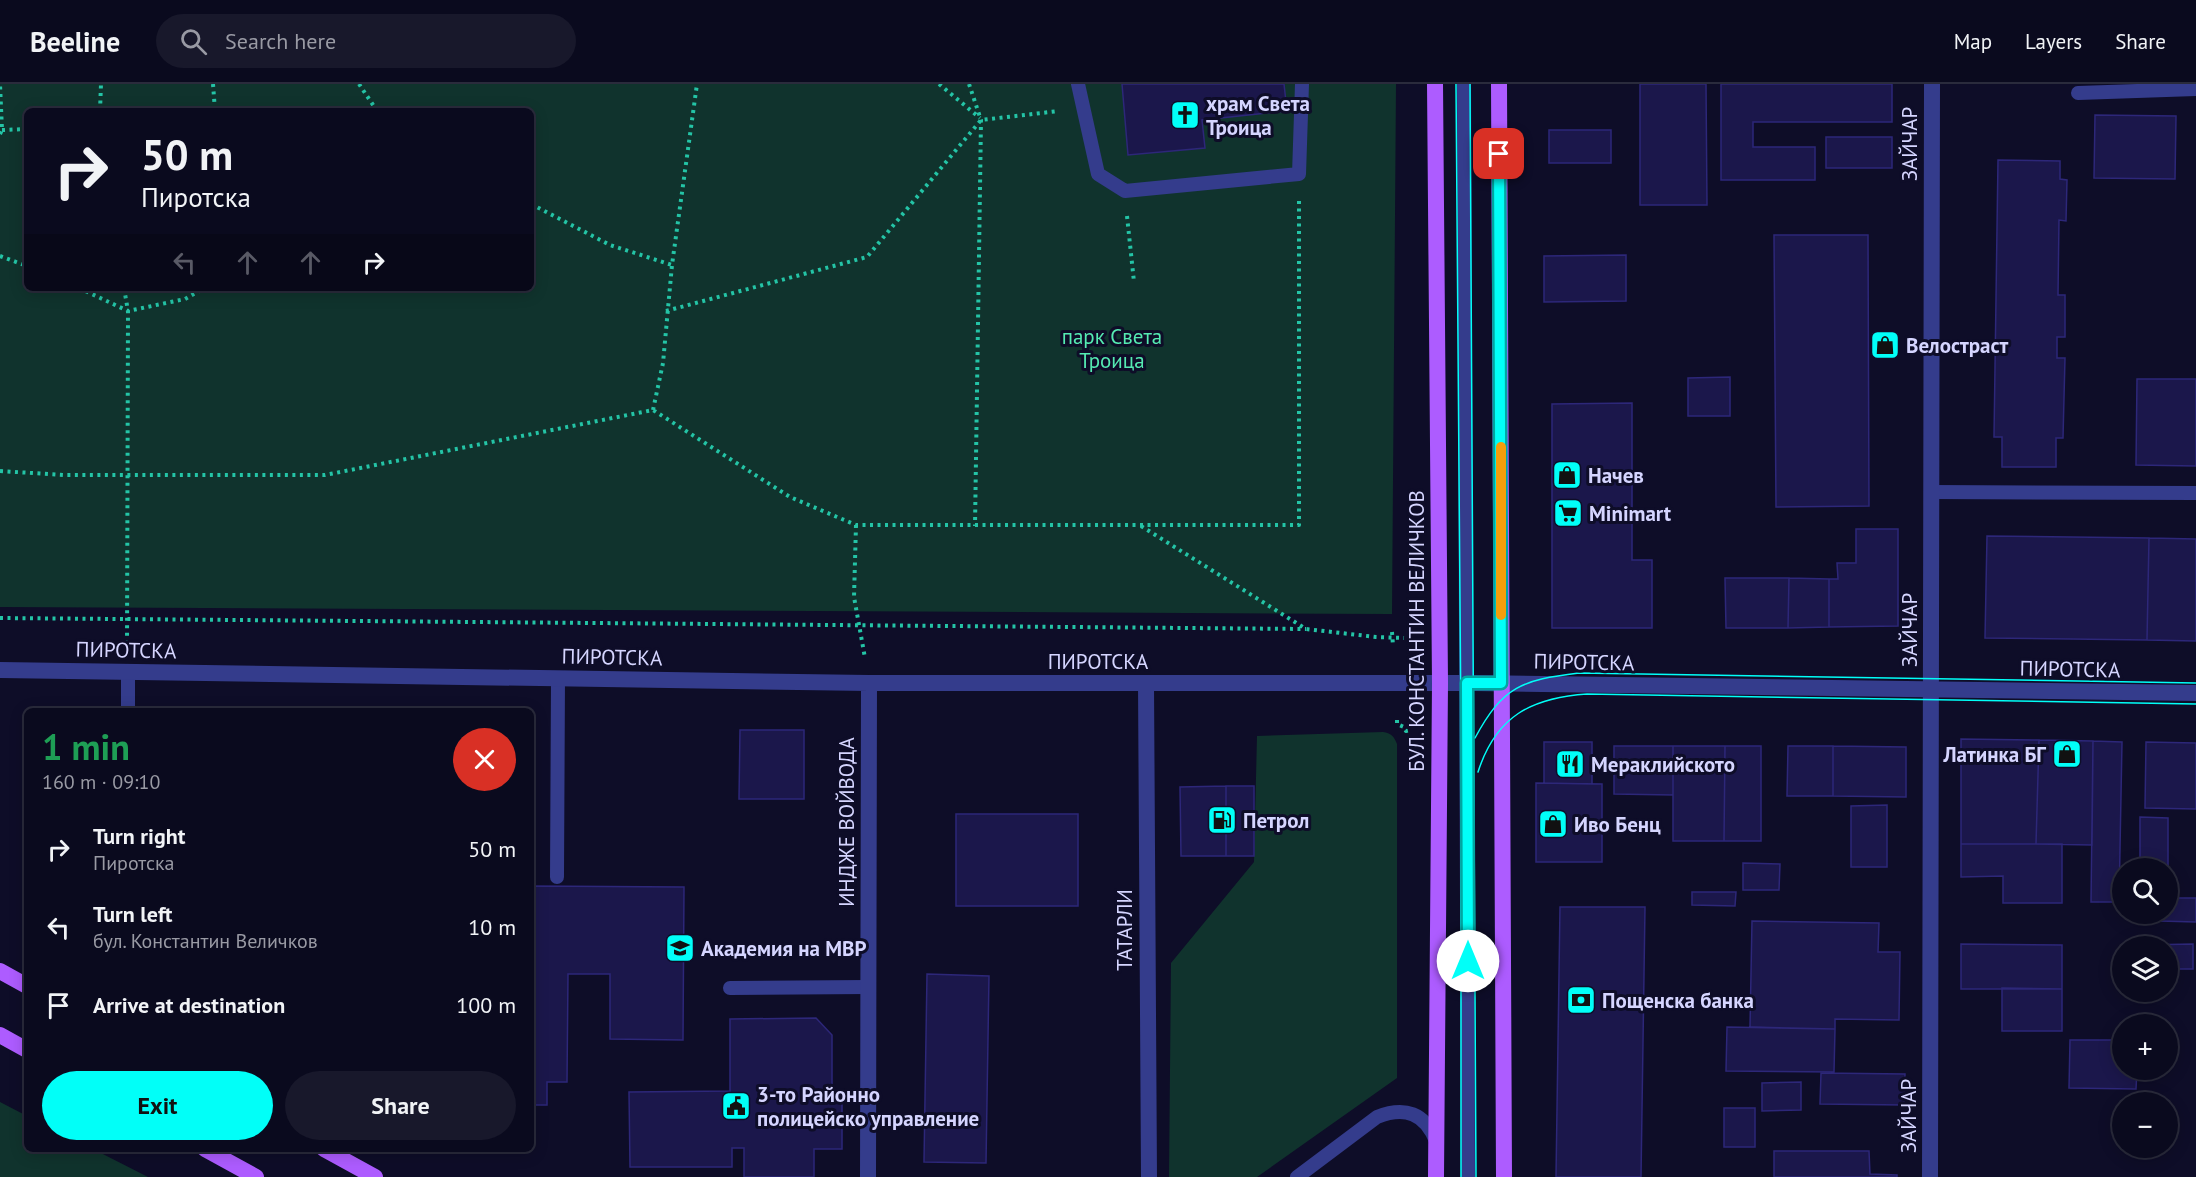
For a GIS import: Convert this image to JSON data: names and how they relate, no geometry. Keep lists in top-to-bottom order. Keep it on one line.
{"streets":{"main road":["БУЛ. КОНСТАНТИН ВЕЛИЧКОВ"],"street":["ЗАЙЧАР","ПИРОТСКА","ИНДЖЕ ВОЙВОДА","ТАТАРЛИ"]},"crossings":[["ЗАЙЧАР","ПИРОТСКА"],["БУЛ. КОНСТАНТИН ВЕЛИЧКОВ","ПИРОТСКА"],["ПИРОТСКА","ИНДЖЕ ВОЙВОДА"],["ПИРОТСКА","ТАТАРЛИ"]],"parks":["парк Света Троица"],"places":{"church":["храм Света Троица"],"shop":["Велостраст","Начев","Латинка БГ","Иво Бенц"],"supermarket":["Minimart"],"restaurant":["Мераклийското"],"fuel station":["Петрол"],"school or university":["Академия на МВР"],"bank":["Пощенска банка"],"public building":["3-то Районно полицейско управление"]},"page":{"header":"Beeline","search":"Search here","nav":["Map","Layers","Share"],"turn":["50 m","Пиротска"],"heading":["1 min","160 m · 09:10"],"list":[{"name":"Turn right","note":"Пиротска","value":"50 m"},{"name":"Turn left","note":"бул. Константин Величков","value":"10 m"},{"name":"Arrive at destination","value":"100 m"}],"map_buttons":["+","−"],"buttons":["Exit","Share"]}}
